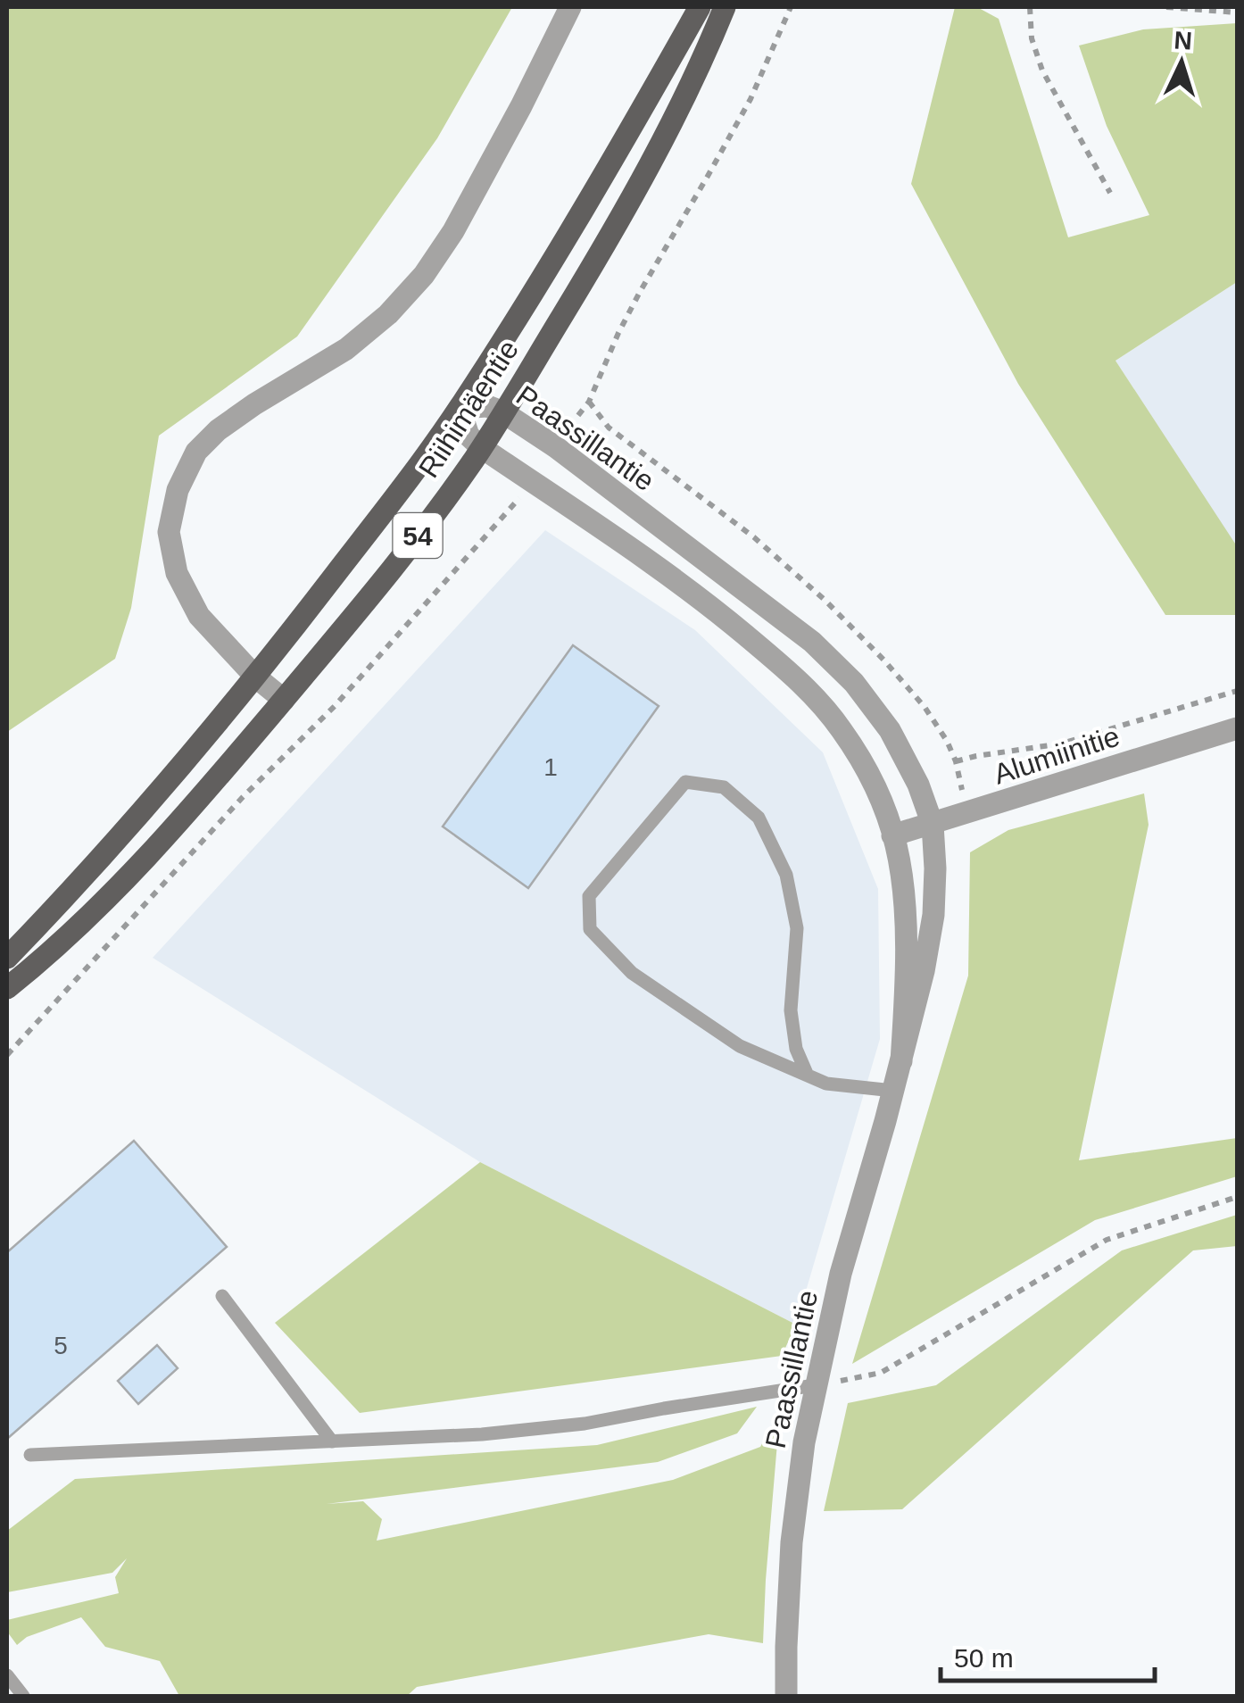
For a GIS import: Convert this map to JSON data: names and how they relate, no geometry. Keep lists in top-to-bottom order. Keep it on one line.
{"streets":{"main road":["Riihimäentie","54"],"street":["Paassillantie","Alumiinitie"]},"crossings":[["Riihimäentie","Paassillantie"],["Paassillantie","Alumiinitie"]],"house_numbers":["1","5"],"scale_bar":"50 m","north":"top"}
